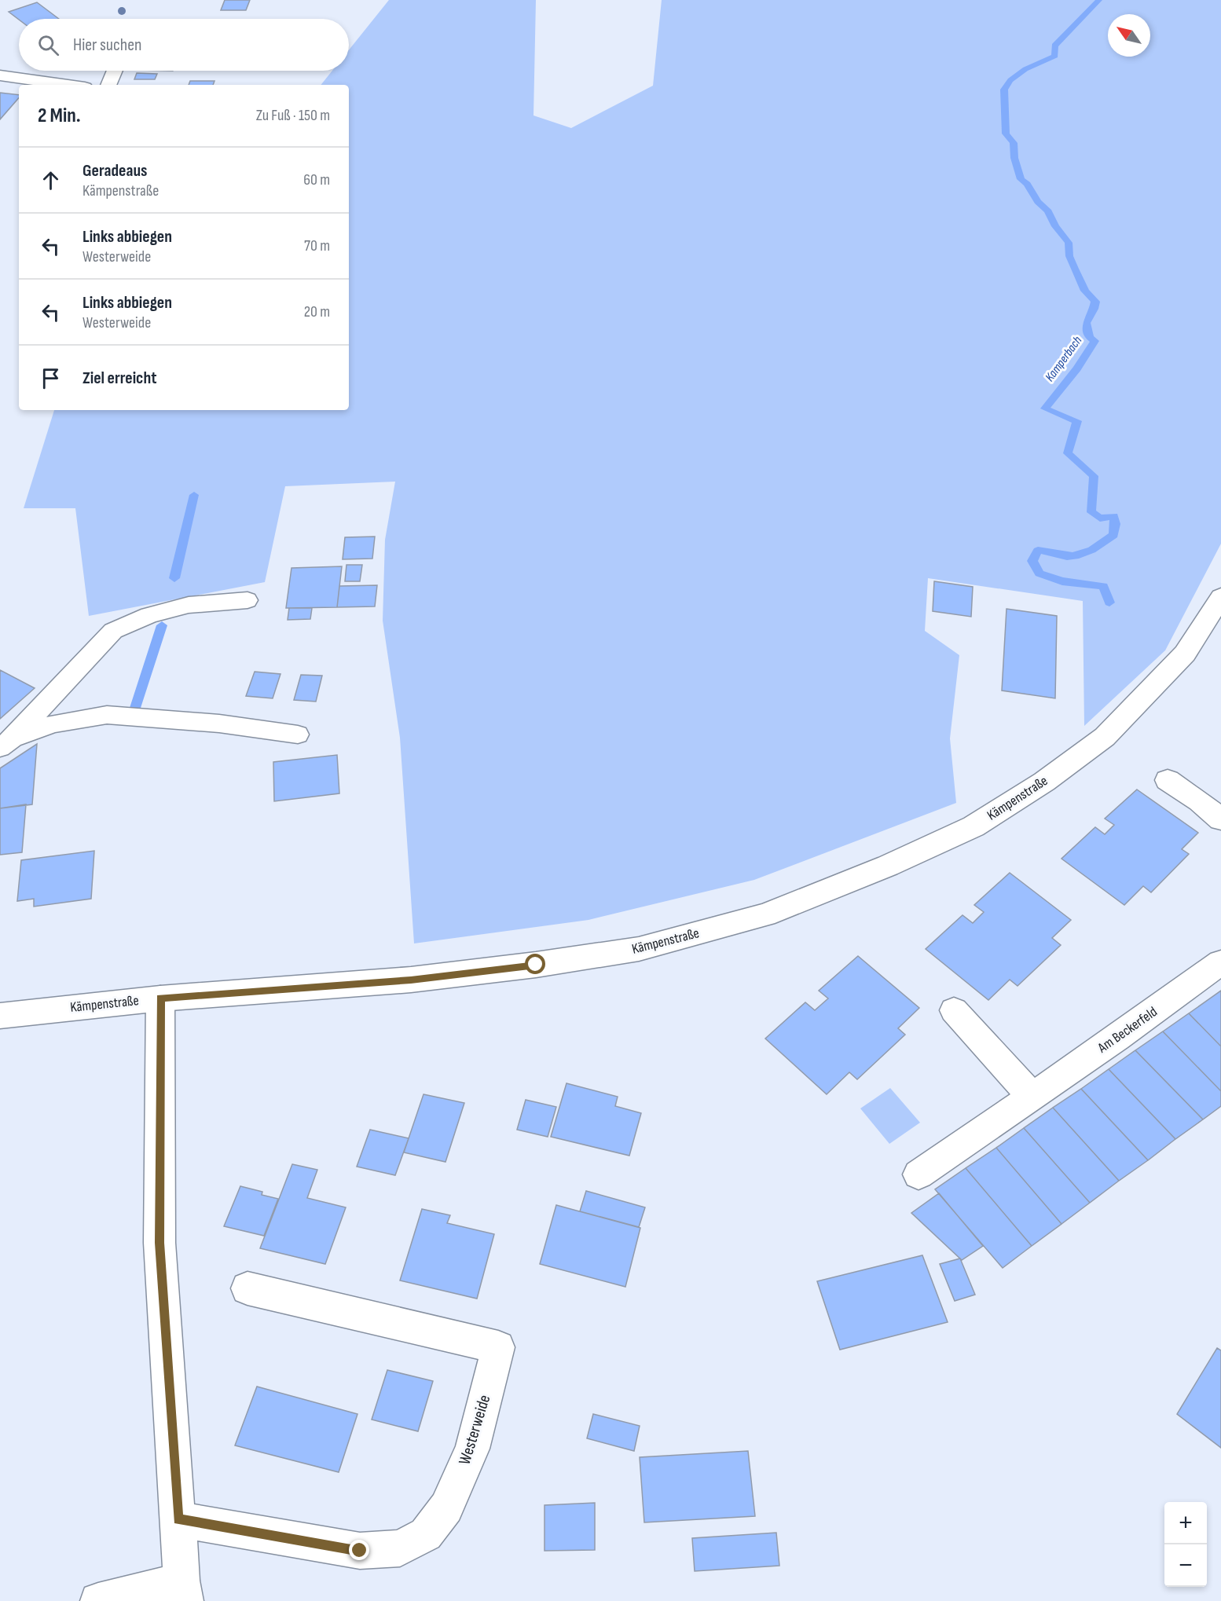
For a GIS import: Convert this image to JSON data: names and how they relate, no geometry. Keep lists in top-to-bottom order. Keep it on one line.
{"streets":{"street":["Kämpenstraße","Am Beckerfeld","Westerweide"]},"water":["Kamperbach"],"north":"top left","page":{"search":"Hier suchen","heading":["2 Min.","Zu Fuß · 150 m"],"list":[["Geradeaus","Kämpenstraße","60 m"],["Links abbiegen","Westerweide","70 m"],["Links abbiegen","Westerweide","20 m"],"Ziel erreicht"],"map_buttons":["+","−"]}}
